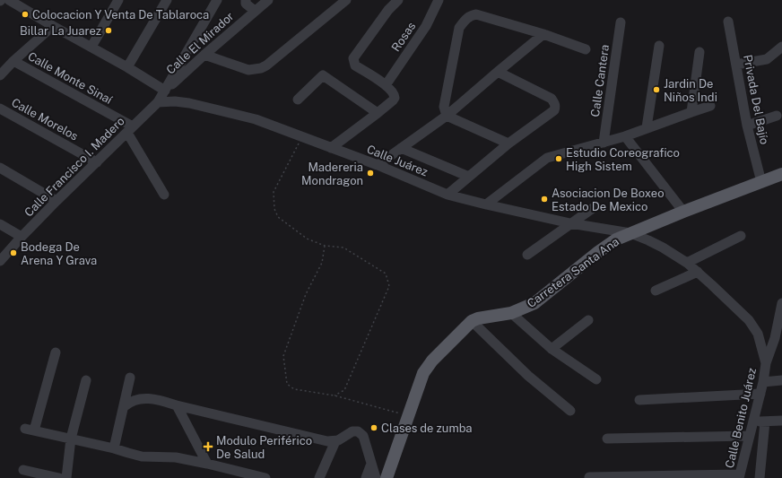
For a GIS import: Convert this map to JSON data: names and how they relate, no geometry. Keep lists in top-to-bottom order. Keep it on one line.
{"streets":{"main road":["Carretera Santa Ana"],"street":["Rosas","Calle El Mirador","Calle Monte Sinaí","Calle Cantera","Privada Del Bajío","Calle Morelos","Calle Juárez","Calle Francisco I. Madero","Calle Benito Juárez"]},"crossings":[["Calle El Mirador","Calle Francisco I. Madero"],["Calle Monte Sinaí","Calle Francisco I. Madero"],["Privada Del Bajío","Carretera Santa Ana"],["Calle Morelos","Calle Francisco I. Madero"],["Calle Juárez","Calle Francisco I. Madero"],["Calle Juárez","Carretera Santa Ana"],["Calle Juárez","Calle Benito Juárez"],["Carretera Santa Ana","Calle Benito Juárez"]],"places":{"other":["Colocacion Y Venta De Tablaroca","Billar La Juarez","Jardin De Niños Indi","Estudio Coreografico High Sistem","Madereria Mondragon","Asociacion De Boxeo Estado De Mexico","Bodega De Arena Y Grava","Clases de zumba"],"health":["Modulo Periférico De Salud"]}}
